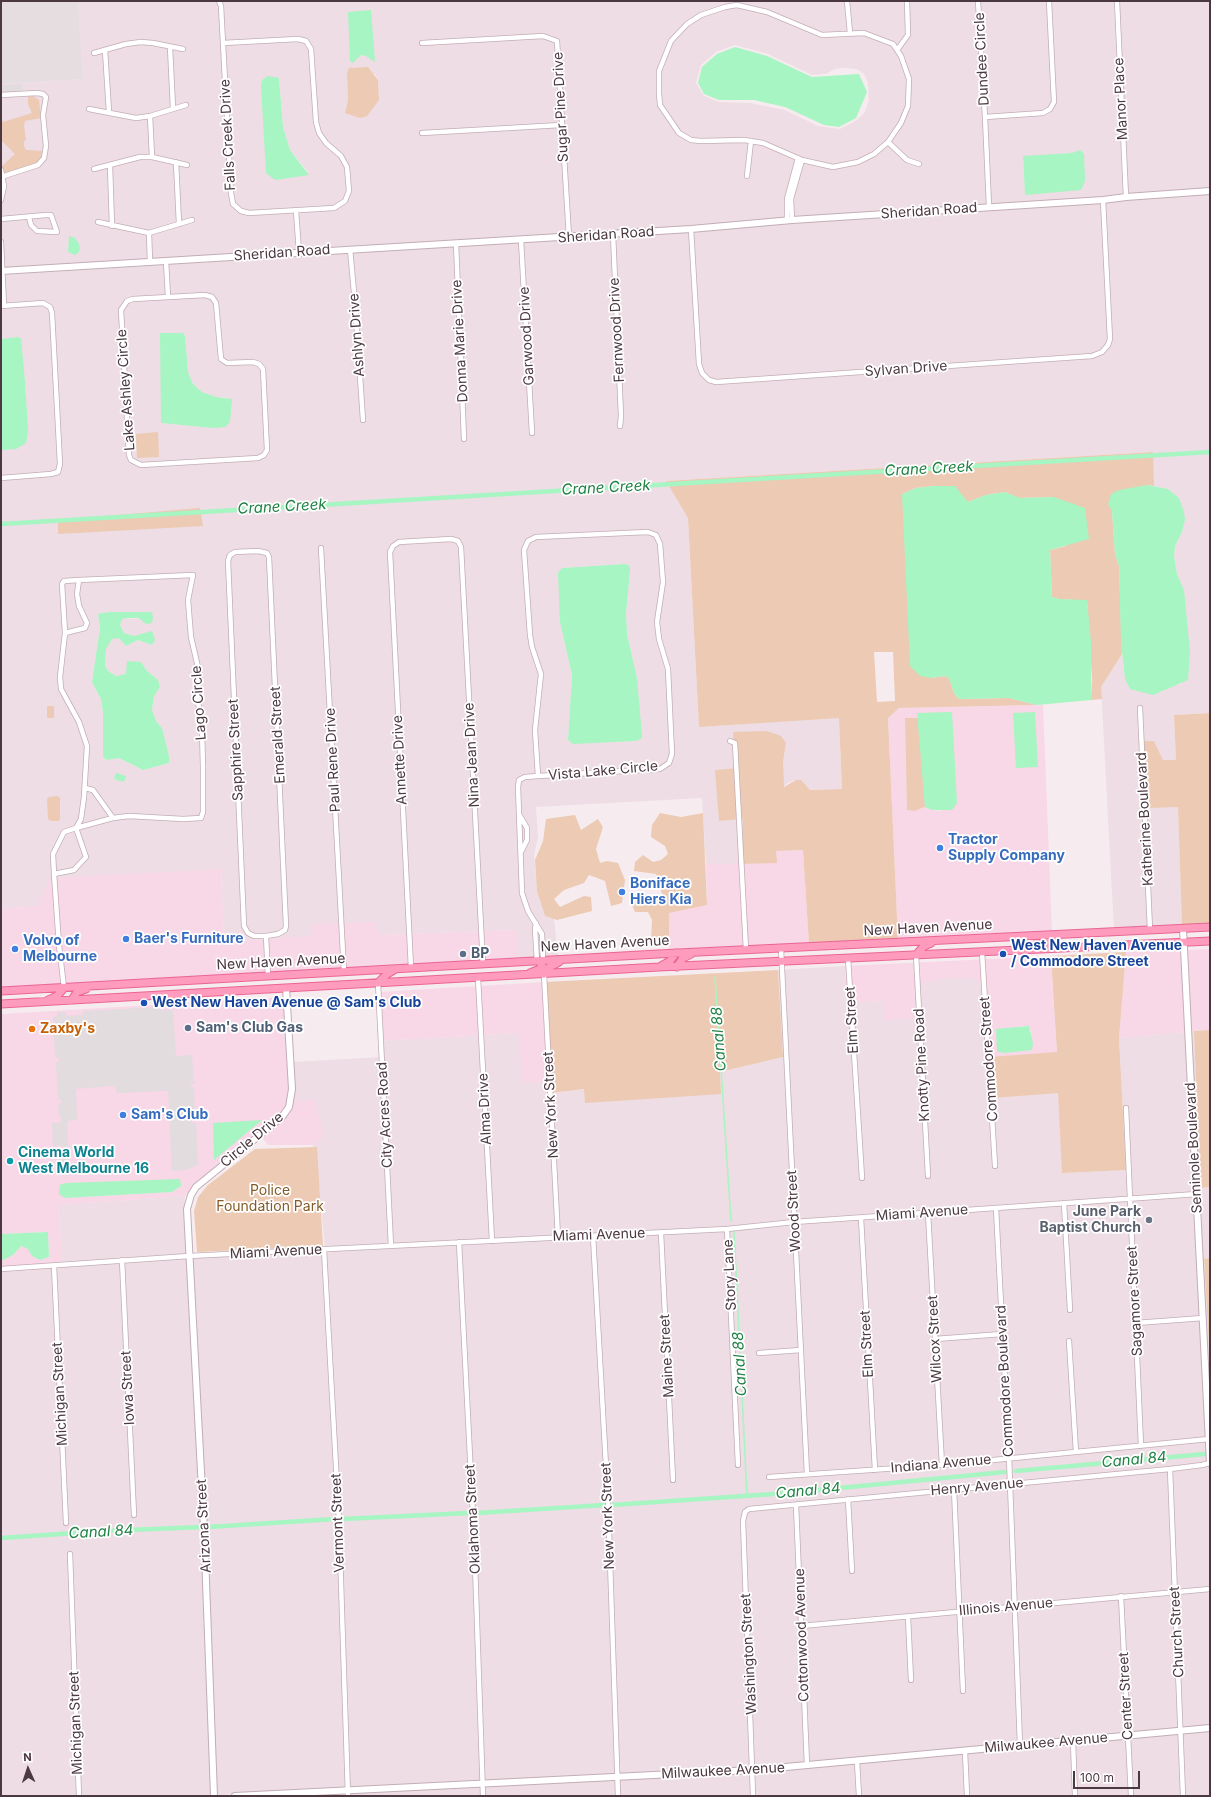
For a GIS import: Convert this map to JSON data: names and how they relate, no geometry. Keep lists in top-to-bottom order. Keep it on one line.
{"streets":{"main road":["New Haven Avenue"],"street":["Dundee Circle","Manor Place","Sugar Pine Drive","Falls Creek Drive","Sheridan Road","Fernwood Drive","Ashlyn Drive","Garwood Drive","Donna Marie Drive","Sylvan Drive","Lake Ashley Circle","Lago Circle","Emerald Street","Sapphire Street","Nina Jean Drive","Paul Rene Drive","Annette Drive","Vista Lake Circle","Katherine Boulevard","Elm Street","Commodore Street","Knotty Pine Road","New York Street","Alma Drive","City Acres Road","Circle Drive","Seminole Boulevard","Wood Street","Miami Avenue","Story Lane","Sagamore Street","Wilcox Street","Maine Street","Commodore Boulevard","Iowa Street","Michigan Street","Indiana Avenue","Henry Avenue","Oklahoma Street","Vermont Street","Arizona Street","Illinois Avenue","Church Street","Cottonwood Avenue","Washington Street","Center Street","Milwaukee Avenue"]},"crossings":[["Dundee Circle","Sheridan Road"],["Manor Place","Sheridan Road"],["Sugar Pine Drive","Sheridan Road"],["Sheridan Road","Fernwood Drive"],["Sheridan Road","Ashlyn Drive"],["Sheridan Road","Garwood Drive"],["Sheridan Road","Donna Marie Drive"],["Sheridan Road","Sylvan Drive"],["Lago Circle","New Haven Avenue"],["Emerald Street","Sapphire Street"],["Nina Jean Drive","Annette Drive"],["Nina Jean Drive","New Haven Avenue"],["Paul Rene Drive","New Haven Avenue"],["Annette Drive","New Haven Avenue"],["Vista Lake Circle","New Haven Avenue"],["Katherine Boulevard","New Haven Avenue"],["New Haven Avenue","Elm Street"],["New Haven Avenue","Commodore Street"],["New Haven Avenue","Knotty Pine Road"],["New Haven Avenue","New York Street"],["New Haven Avenue","Alma Drive"],["New Haven Avenue","City Acres Road"],["New Haven Avenue","Circle Drive"],["New Haven Avenue","Seminole Boulevard"],["New Haven Avenue","Wood Street"],["Elm Street","Miami Avenue"],["Elm Street","Indiana Avenue"],["New York Street","Miami Avenue"],["New York Street","Milwaukee Avenue"],["Alma Drive","Miami Avenue"],["City Acres Road","Miami Avenue"],["Circle Drive","Miami Avenue"],["Circle Drive","Arizona Street"],["Seminole Boulevard","Miami Avenue"],["Seminole Boulevard","Indiana Avenue"],["Seminole Boulevard","Henry Avenue"],["Wood Street","Miami Avenue"],["Wood Street","Indiana Avenue"],["Miami Avenue","Story Lane"],["Miami Avenue","Sagamore Street"],["Miami Avenue","Wilcox Street"],["Miami Avenue","Maine Street"],["Miami Avenue","Commodore Boulevard"],["Miami Avenue","Iowa Street"],["Miami Avenue","Michigan Street"],["Miami Avenue","Oklahoma Street"],["Miami Avenue","Vermont Street"],["Miami Avenue","Arizona Street"],["Sagamore Street","Indiana Avenue"],["Wilcox Street","Indiana Avenue"],["Commodore Boulevard","Indiana Avenue"],["Commodore Boulevard","Henry Avenue"],["Commodore Boulevard","Illinois Avenue"],["Commodore Boulevard","Milwaukee Avenue"],["Henry Avenue","Church Street"],["Henry Avenue","Cottonwood Avenue"],["Henry Avenue","Washington Street"],["Oklahoma Street","Milwaukee Avenue"],["Vermont Street","Milwaukee Avenue"],["Illinois Avenue","Church Street"],["Illinois Avenue","Cottonwood Avenue"],["Illinois Avenue","Center Street"],["Church Street","Milwaukee Avenue"],["Cottonwood Avenue","Milwaukee Avenue"],["Washington Street","Milwaukee Avenue"],["Center Street","Milwaukee Avenue"]],"water":["Crane Creek","Canal 88","Canal 84"],"parks":["Police Foundation Park"],"places":["Tractor Supply Company","Boniface Hiers Kia","Baer's Furniture","Volvo of Melbourne","BP","West New Haven Avenue / Commodore Street","West New Haven Avenue @ Sam's Club","Sam's Club Gas","Zaxby's","Sam's Club","Cinema World West Melbourne 16","June Park Baptist Church"],"scale_bar":"100 m","north":"top"}
